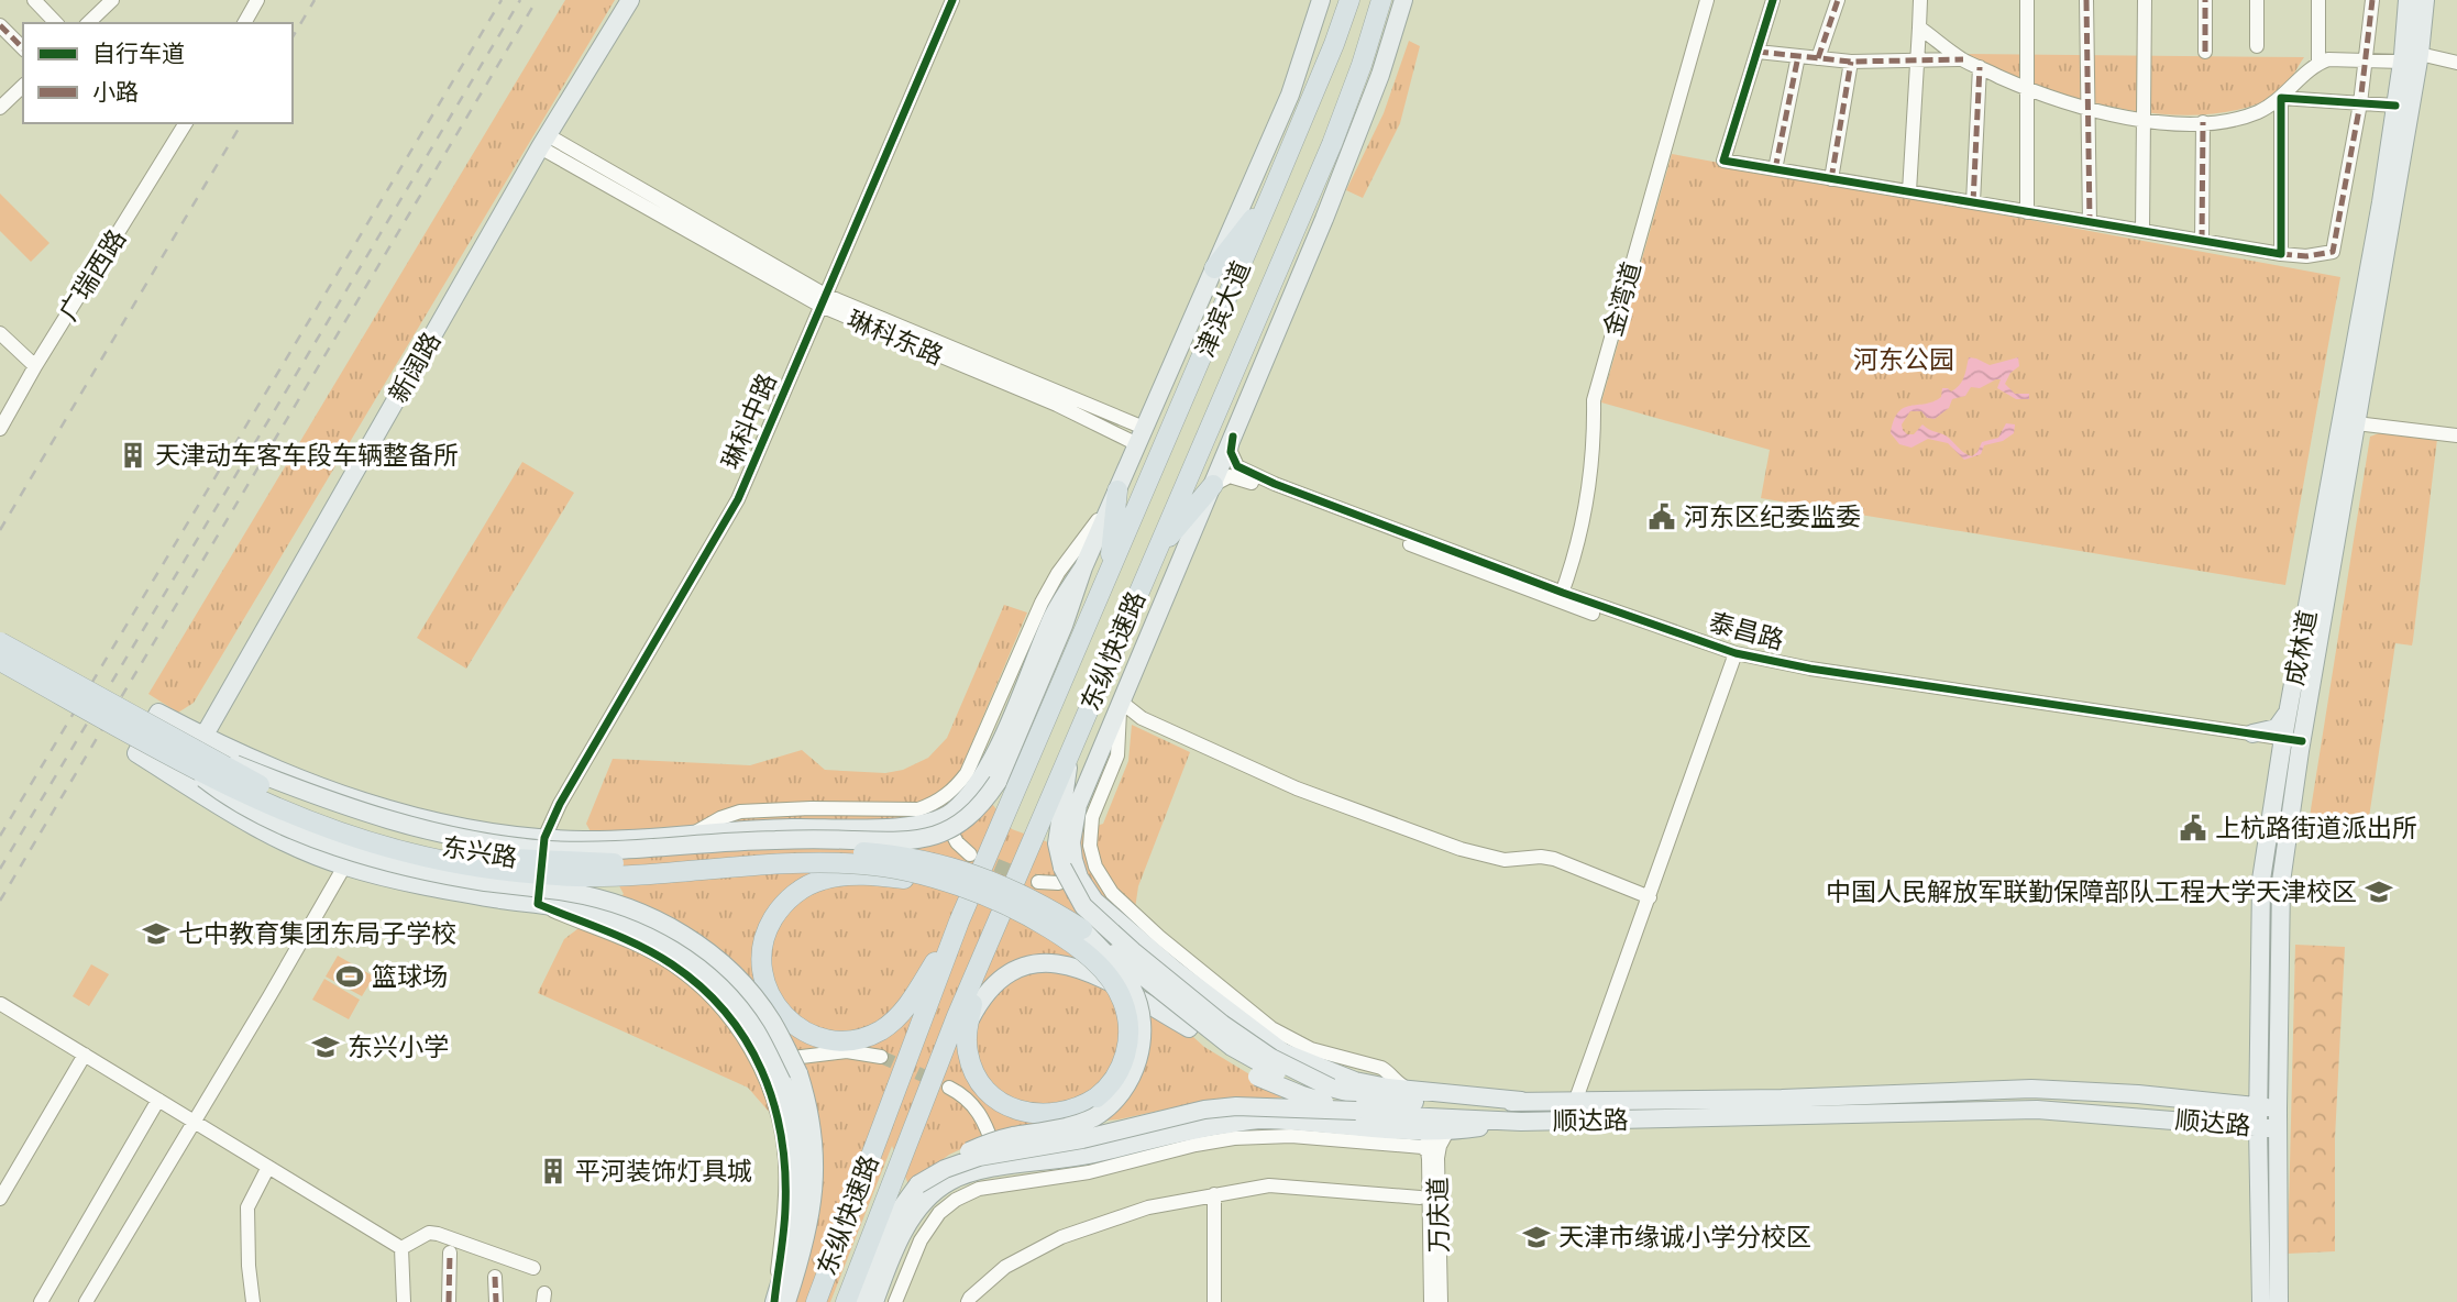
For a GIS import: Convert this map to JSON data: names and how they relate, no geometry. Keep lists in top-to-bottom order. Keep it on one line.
{"streets":{"highway":["津滨大道","东纵快速路","东兴路"],"main road":["新阔路","成林道","顺达路"],"street":["广瑞西路","金湾道","琳科东路","琳科中路","泰昌路","万庆道"]},"crossings":[["金湾道","泰昌路"],["津滨大道","琳科东路"],["津滨大道","东纵快速路"],["琳科东路","新阔路"],["琳科东路","琳科中路"],["泰昌路","成林道"],["成林道","顺达路"],["东兴路","顺达路"],["顺达路","万庆道"]],"parks":["河东公园"],"places":{"building":["天津动车客车段车辆整备所","平河装饰灯具城"],"public building":["河东区纪委监委","上杭路街道派出所"],"school or university":["中国人民解放军联勤保障部队工程大学天津校区","七中教育集团东局子学校","东兴小学","天津市缘诚小学分校区"],"sports":["篮球场"]},"legend":["自行车道","小路"]}
